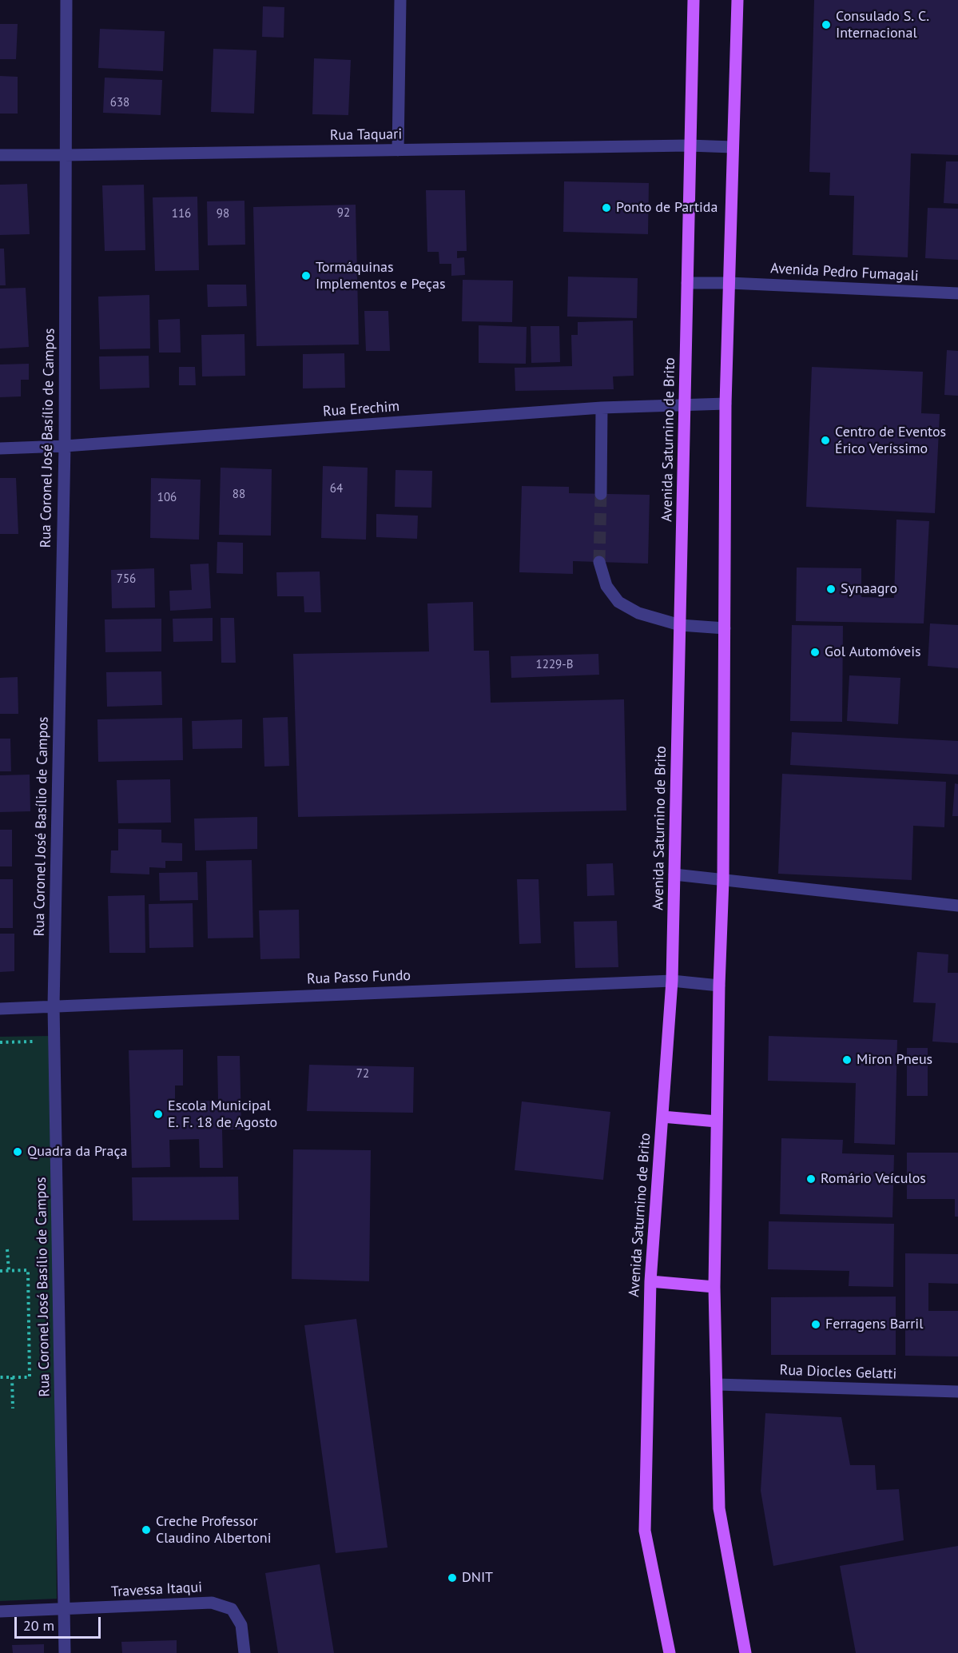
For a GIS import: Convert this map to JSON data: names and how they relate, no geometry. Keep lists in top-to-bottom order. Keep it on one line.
{"streets":{"main road":["Avenida Saturnino de Brito"],"street":["Rua Taquari","Avenida Pedro Fumagali","Rua Erechim","Rua Coronel José Basílio de Campos","Rua Passo Fundo","Rua Diocles Gelatti","Travessa Itaqui"]},"crossings":[["Rua Taquari","Rua Coronel José Basílio de Campos"],["Rua Taquari","Avenida Saturnino de Brito"],["Avenida Pedro Fumagali","Avenida Saturnino de Brito"],["Rua Erechim","Rua Coronel José Basílio de Campos"],["Rua Erechim","Avenida Saturnino de Brito"],["Rua Coronel José Basílio de Campos","Rua Passo Fundo"],["Rua Coronel José Basílio de Campos","Travessa Itaqui"],["Avenida Saturnino de Brito","Rua Passo Fundo"]],"places":["Consulado S. C. Internacional","Ponto de Partida","Tormáquinas Implementos e Peças","Centro de Eventos Érico Veríssimo","Synaagro","Gol Automóveis","Miron Pneus","Escola Municipal E. F. 18 de Agosto","Quadra da Praça","Romário Veículos","Ferragens Barril","Creche Professor Claudino Albertoni","DNIT"],"house_numbers":["638","92","116","98","64","88","106","756","1229-B","72"],"scale_bar":"20 m"}
